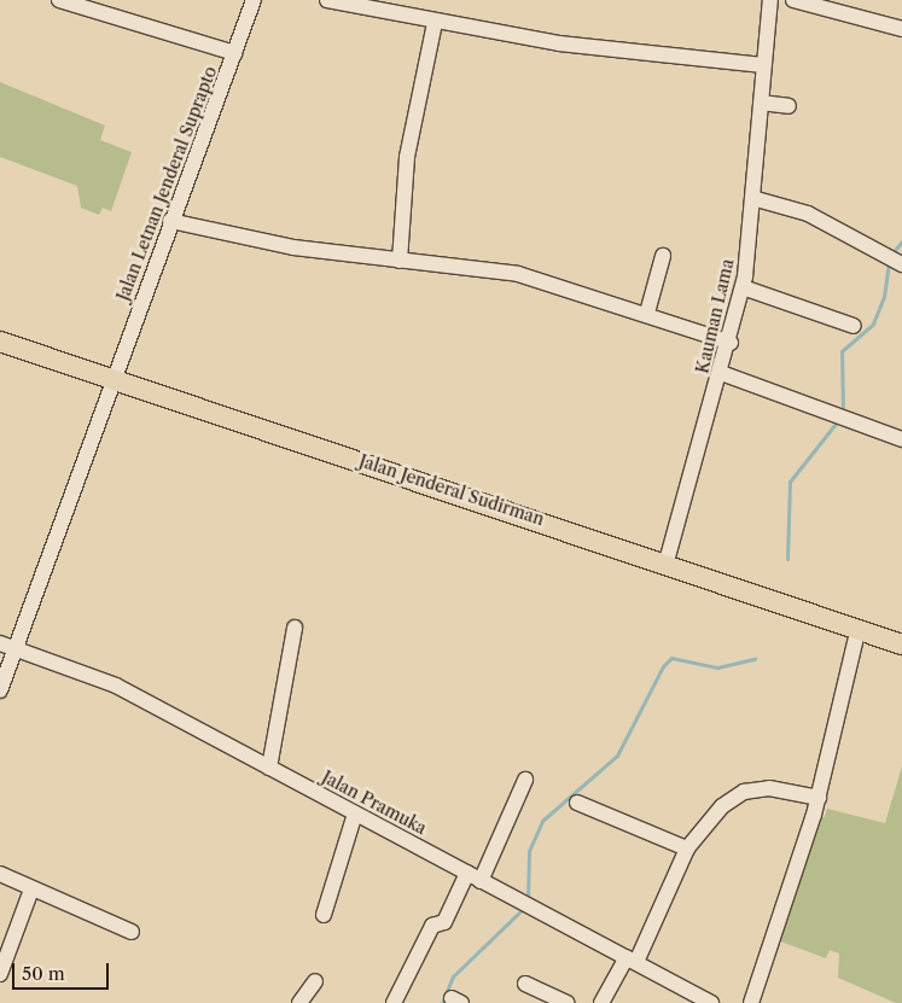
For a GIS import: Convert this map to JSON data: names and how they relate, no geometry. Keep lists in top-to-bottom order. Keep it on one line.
{"streets":{"main road":["Jalan Jenderal Sudirman"],"street":["Jalan Letnan Jenderal Suprapto","Kauman Lama","Jalan Pramuka"]},"crossings":[["Jalan Letnan Jenderal Suprapto","Jalan Jenderal Sudirman"],["Jalan Letnan Jenderal Suprapto","Jalan Pramuka"],["Kauman Lama","Jalan Jenderal Sudirman"]],"scale_bar":"50 m"}
